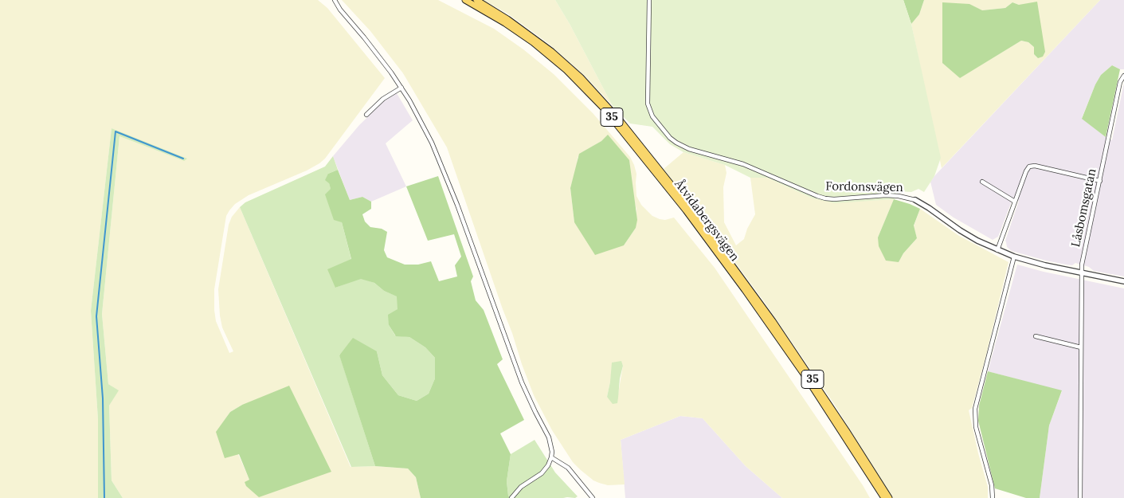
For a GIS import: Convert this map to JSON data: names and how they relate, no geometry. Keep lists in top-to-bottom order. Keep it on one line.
{"streets":{"main road":["35","Åtvidabergsvägen"],"street":["Fordonsvägen","Låsbomsgatan"]},"crossings":[["Fordonsvägen","Låsbomsgatan"]]}
